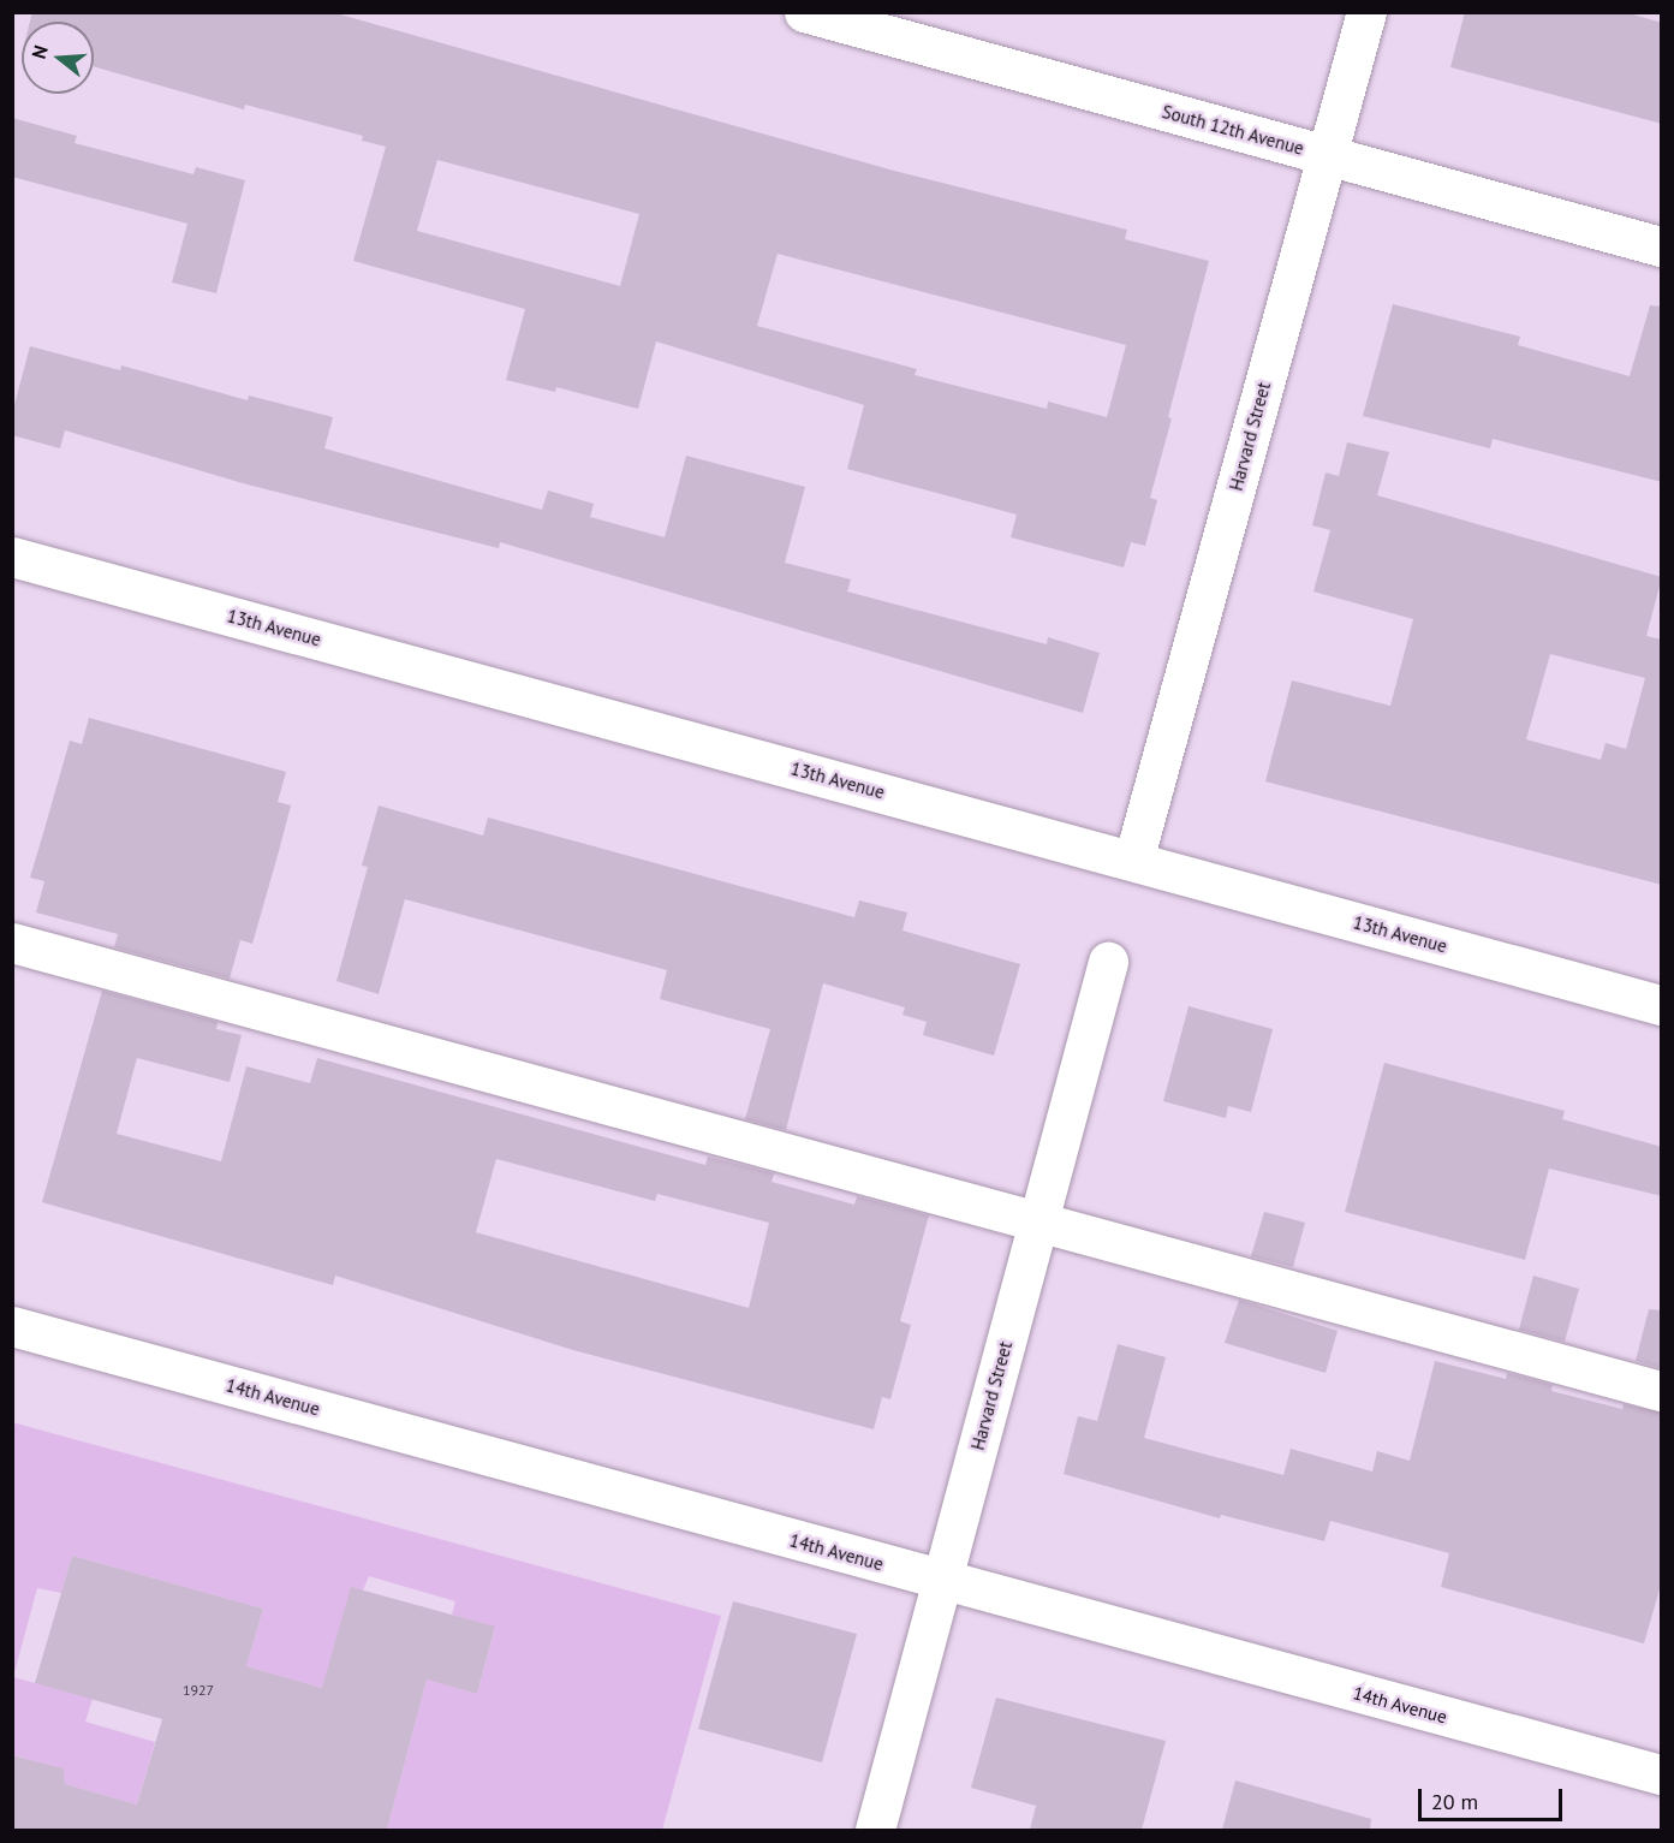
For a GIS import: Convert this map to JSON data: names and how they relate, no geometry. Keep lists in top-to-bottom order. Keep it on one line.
{"streets":{"street":["South 12th Avenue","Harvard Street","13th Avenue","14th Avenue"]},"crossings":[["South 12th Avenue","Harvard Street"],["Harvard Street","13th Avenue"],["Harvard Street","14th Avenue"]],"house_numbers":["1927"],"scale_bar":"20 m","north":"left"}
